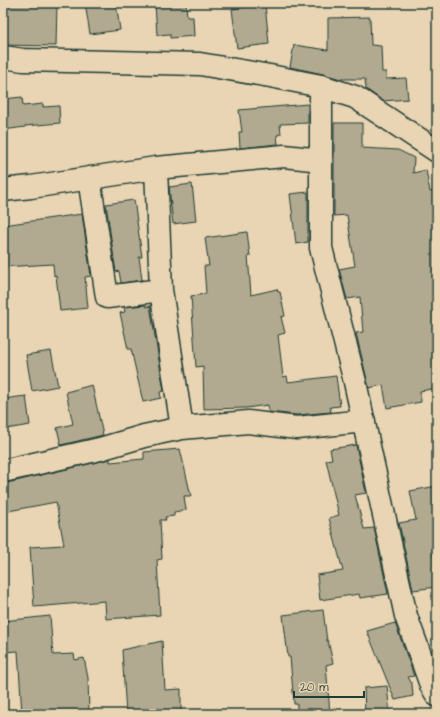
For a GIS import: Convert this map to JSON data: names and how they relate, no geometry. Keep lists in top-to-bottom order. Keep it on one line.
{"scale_bar":"20 m"}
